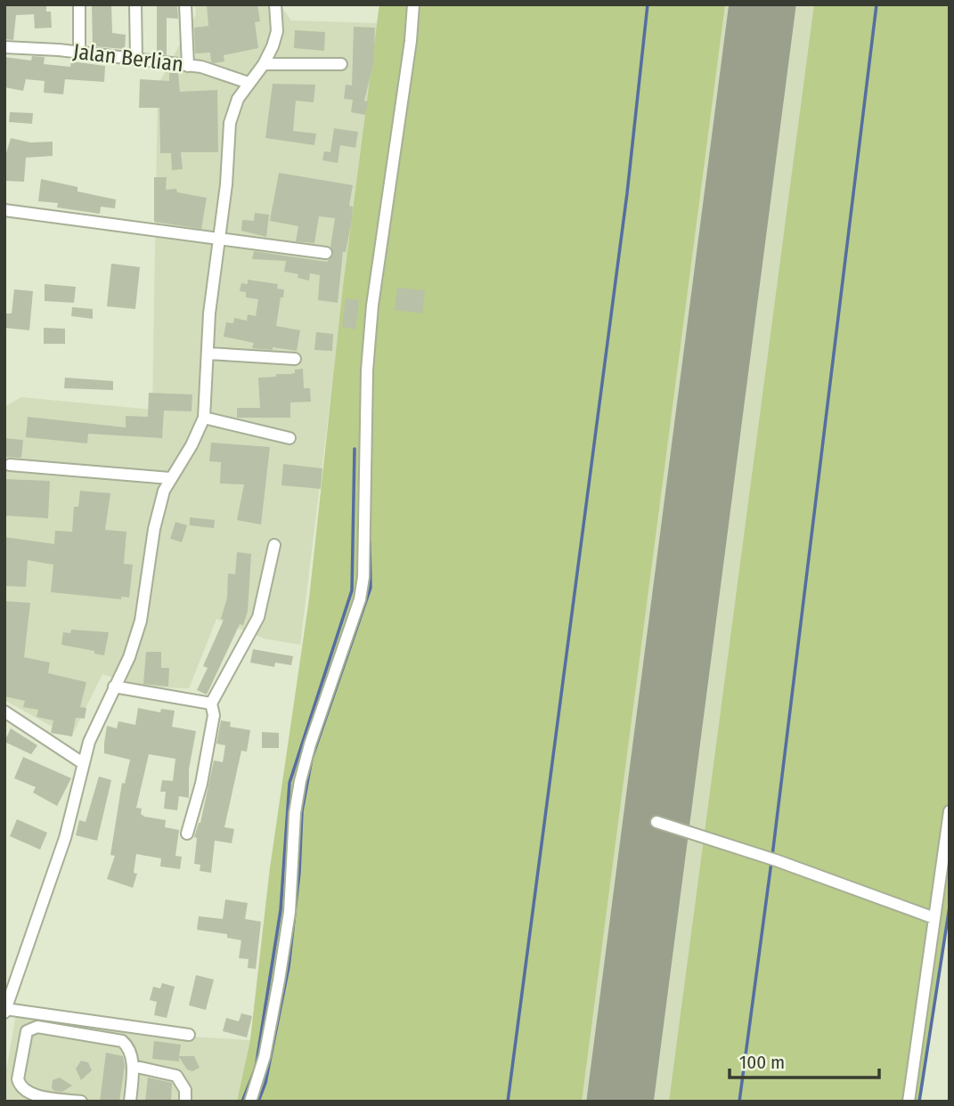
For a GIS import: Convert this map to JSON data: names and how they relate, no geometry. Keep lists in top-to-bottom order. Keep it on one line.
{"streets":{"street":["Jalan Berlian"]},"scale_bar":"100 m"}
